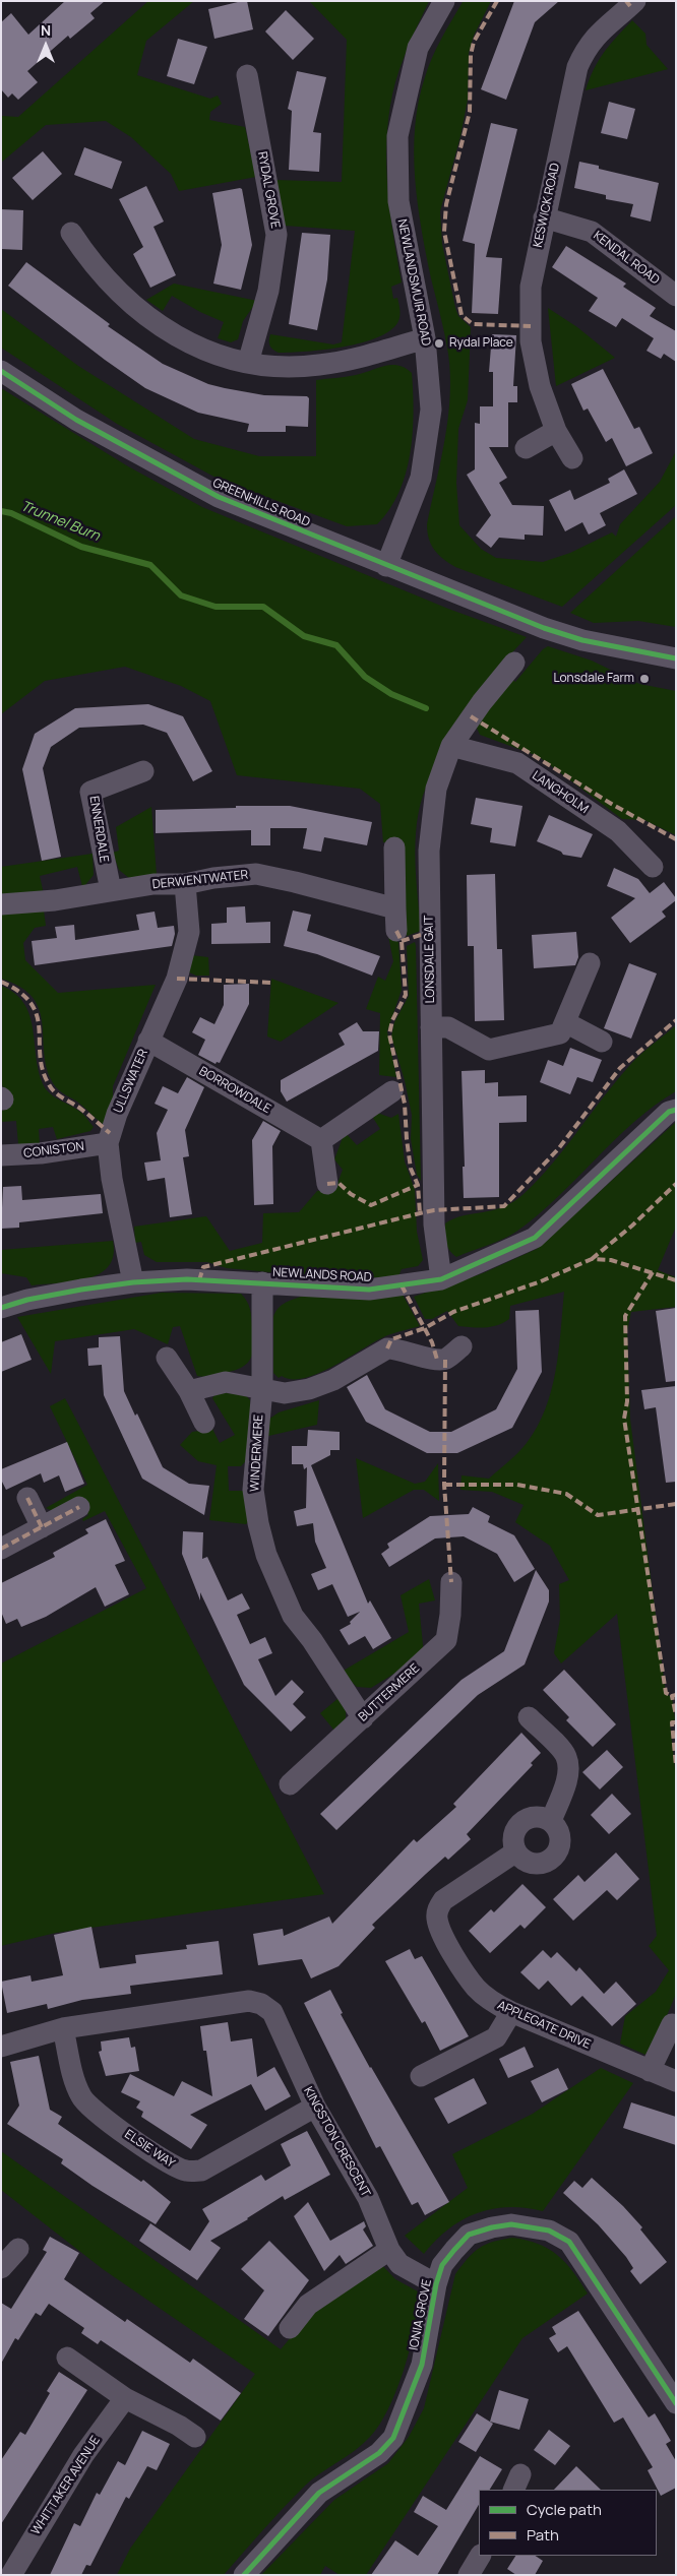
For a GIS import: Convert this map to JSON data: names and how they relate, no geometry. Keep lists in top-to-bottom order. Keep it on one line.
{"streets":{"street":["RYDAL GROVE","KESWICK ROAD","KENDAL ROAD","NEWLANDSMUIR ROAD","GREENHILLS ROAD","LANGHOLM","ENNERDALE","DERWENTWATER","LONSDALE GAIT","ULLSWATER","BORROWDALE","CONISTON","NEWLANDS ROAD","WINDERMERE","BUTTERMERE","APPLEGATE DRIVE","KINGSTON CRESCENT","ELSIE WAY","IONIA GROVE","WHITTAKER AVENUE"]},"crossings":[["KESWICK ROAD","KENDAL ROAD"],["NEWLANDSMUIR ROAD","GREENHILLS ROAD"],["LANGHOLM","LONSDALE GAIT"],["ENNERDALE","DERWENTWATER"],["DERWENTWATER","ULLSWATER"],["LONSDALE GAIT","NEWLANDS ROAD"],["ULLSWATER","BORROWDALE"],["ULLSWATER","CONISTON"],["ULLSWATER","NEWLANDS ROAD"],["NEWLANDS ROAD","WINDERMERE"],["WINDERMERE","BUTTERMERE"],["KINGSTON CRESCENT","ELSIE WAY"],["KINGSTON CRESCENT","IONIA GROVE"]],"water":["Trunnel Burn"],"places":["Rydal Place","Lonsdale Farm"],"legend":["Cycle path","Path"],"north":"top"}
